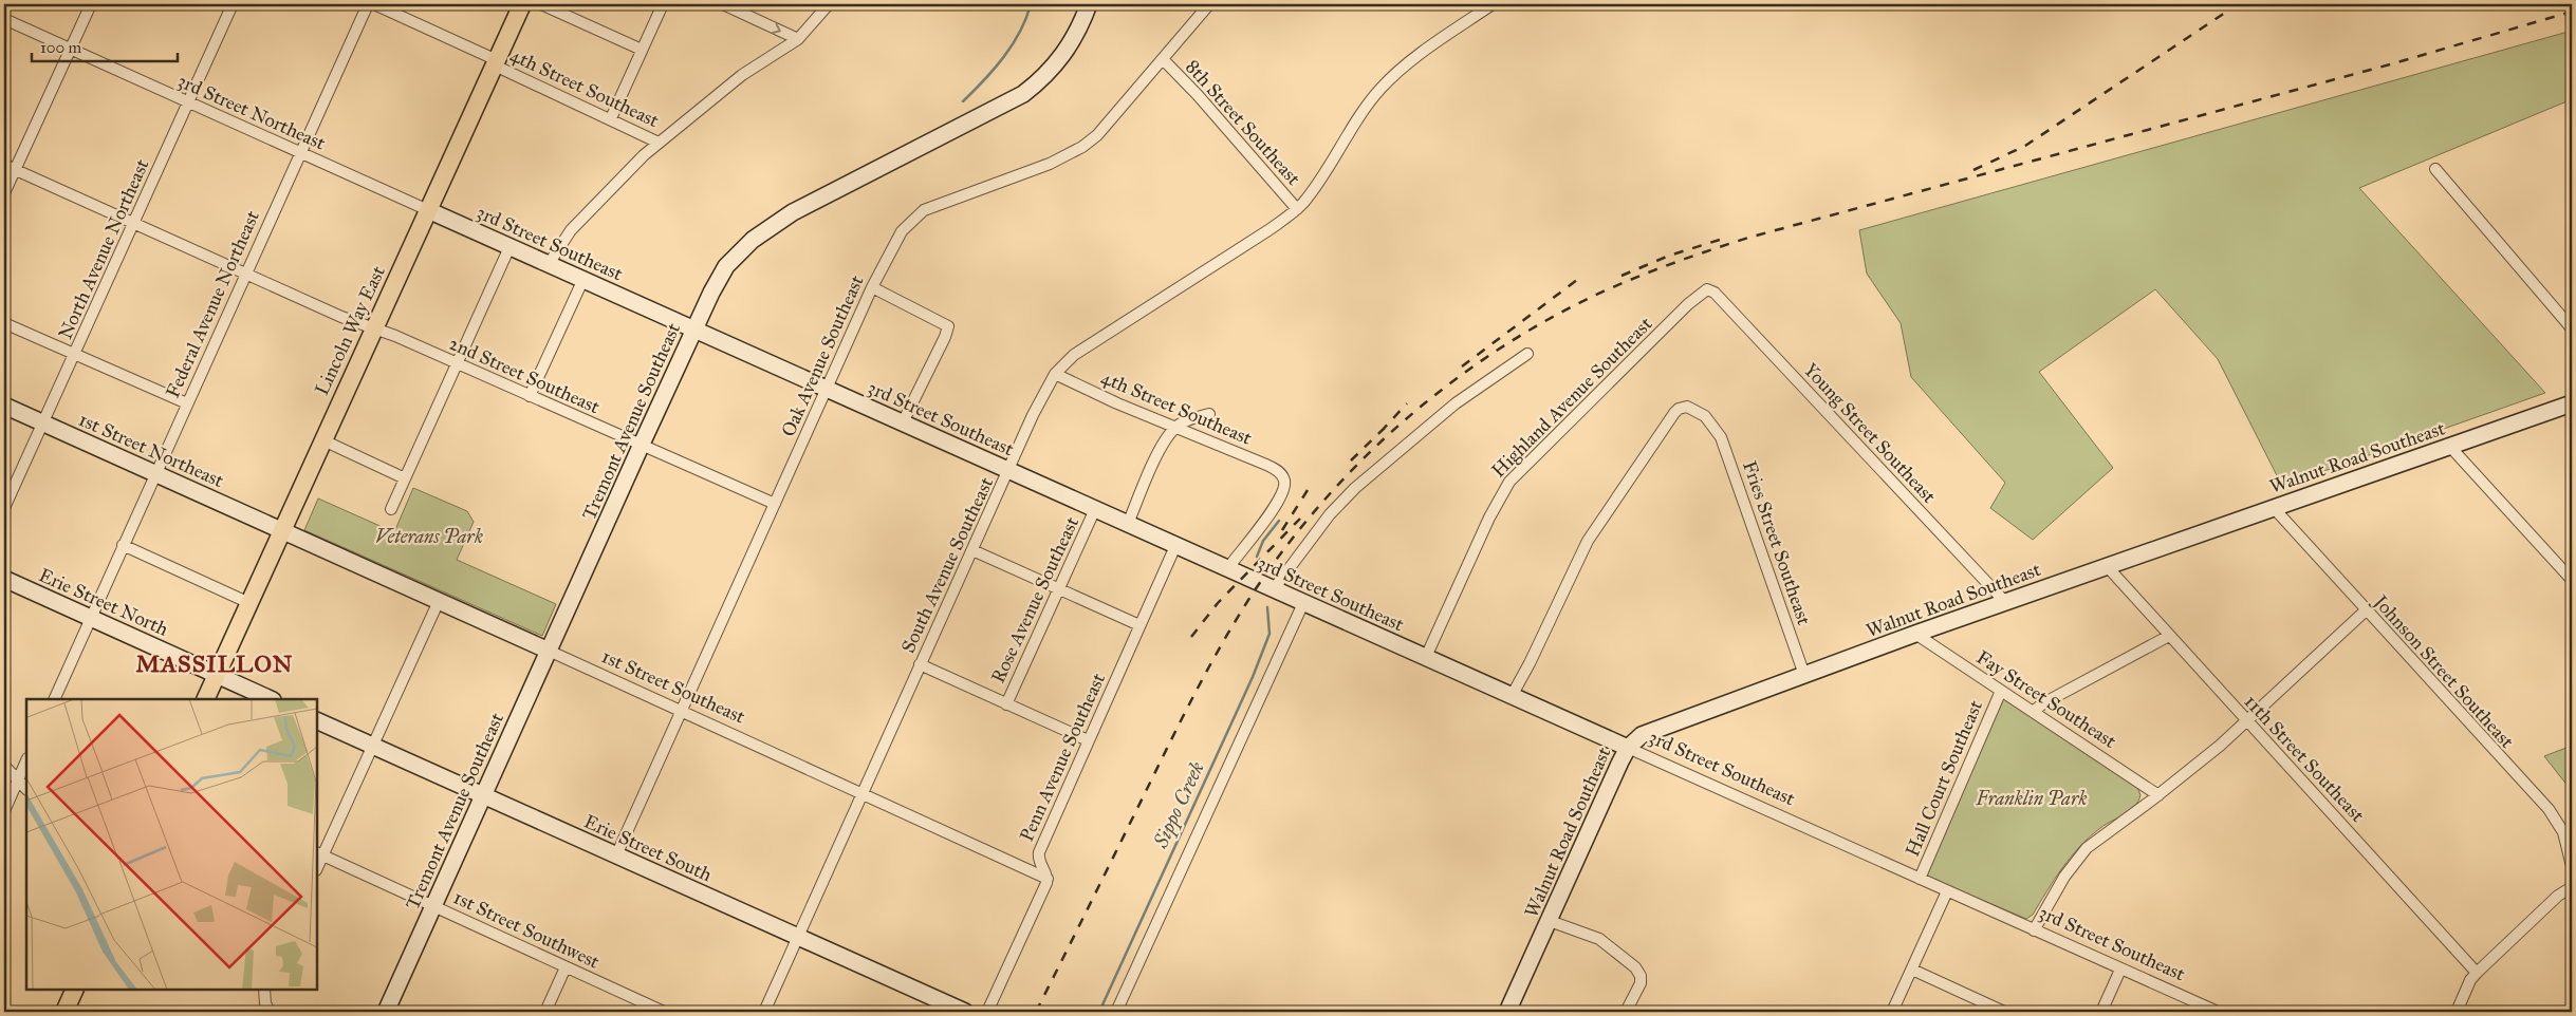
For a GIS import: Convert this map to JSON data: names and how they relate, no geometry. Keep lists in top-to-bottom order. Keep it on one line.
{"streets":{"main road":["Lincoln Way East"],"street":["4th Street Southeast","3rd Street Northeast","8th Street Southeast","3rd Street Southeast","North Avenue Northeast","Federal Avenue Northeast","Oak Avenue Southeast","2nd Street Southeast","Highland Avenue Southeast","Tremont Avenue Southeast","Young Street Southeast","1st Street Northeast","Walnut Road Southeast","Fries Street Southeast","South Avenue Southeast","Rose Avenue Southeast","Erie Street North","Johnson Street Southeast","1st Street Southeast","Fay Street Southeast","Penn Avenue Southeast","11th Street Southeast","Hall Court Southeast","Erie Street South","1st Street Southwest"]},"crossings":[["4th Street Southeast","3rd Street Southeast"],["4th Street Southeast","Lincoln Way East"],["4th Street Southeast","South Avenue Southeast"],["3rd Street Northeast","3rd Street Southeast"],["3rd Street Northeast","North Avenue Northeast"],["3rd Street Northeast","Federal Avenue Northeast"],["3rd Street Northeast","Lincoln Way East"],["8th Street Southeast","Oak Avenue Southeast"],["8th Street Southeast","South Avenue Southeast"],["3rd Street Southeast","Lincoln Way East"],["3rd Street Southeast","Oak Avenue Southeast"],["3rd Street Southeast","Highland Avenue Southeast"],["3rd Street Southeast","Tremont Avenue Southeast"],["3rd Street Southeast","Walnut Road Southeast"],["3rd Street Southeast","Fries Street Southeast"],["3rd Street Southeast","South Avenue Southeast"],["3rd Street Southeast","Rose Avenue Southeast"],["3rd Street Southeast","Penn Avenue Southeast"],["3rd Street Southeast","Hall Court Southeast"],["North Avenue Northeast","2nd Street Southeast"],["North Avenue Northeast","1st Street Northeast"],["Federal Avenue Northeast","2nd Street Southeast"],["Federal Avenue Northeast","1st Street Northeast"],["Federal Avenue Northeast","Erie Street North"],["Lincoln Way East","2nd Street Southeast"],["Lincoln Way East","1st Street Northeast"],["Lincoln Way East","Erie Street North"],["Lincoln Way East","1st Street Southeast"],["Oak Avenue Southeast","2nd Street Southeast"],["Oak Avenue Southeast","1st Street Southeast"],["Oak Avenue Southeast","Erie Street South"],["2nd Street Southeast","Tremont Avenue Southeast"],["Highland Avenue Southeast","Young Street Southeast"],["Tremont Avenue Southeast","1st Street Southeast"],["Tremont Avenue Southeast","Erie Street South"],["Tremont Avenue Southeast","1st Street Southwest"],["Young Street Southeast","Walnut Road Southeast"],["1st Street Northeast","1st Street Southeast"],["Walnut Road Southeast","Fries Street Southeast"],["Walnut Road Southeast","Johnson Street Southeast"],["Walnut Road Southeast","Fay Street Southeast"],["Walnut Road Southeast","11th Street Southeast"],["South Avenue Southeast","1st Street Southeast"],["South Avenue Southeast","Erie Street South"],["1st Street Southeast","Penn Avenue Southeast"],["Fay Street Southeast","Hall Court Southeast"]],"districts":["MASSILLON"],"water":["Sippo Creek"],"parks":["Veterans Park","Franklin Park"],"scale_bar":"100 m"}
